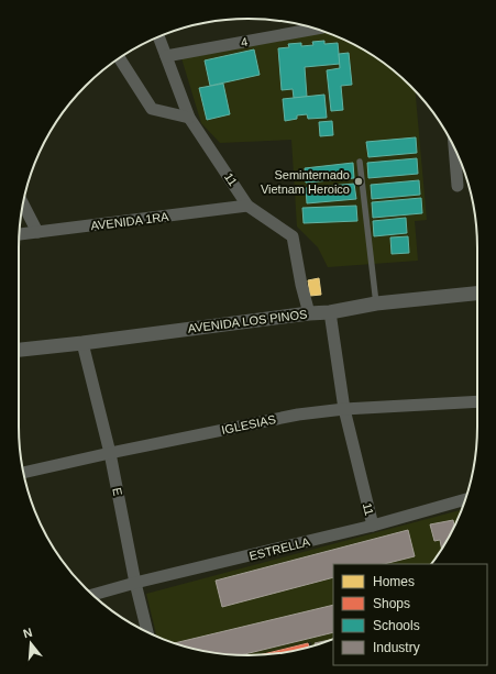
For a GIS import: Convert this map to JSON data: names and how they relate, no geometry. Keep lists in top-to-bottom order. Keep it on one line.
{"streets":{"street":["4","11","AVENIDA 1RA","AVENIDA LOS PINOS","IGLESIAS","E","ESTRELLA"]},"crossings":[["4","11"],["11","AVENIDA 1RA"],["11","AVENIDA LOS PINOS"],["11","IGLESIAS"],["11","ESTRELLA"],["AVENIDA LOS PINOS","E"],["IGLESIAS","E"],["E","ESTRELLA"]],"places":["Seminternado Vietnam Heroico"],"legend":["Homes","Shops","Schools","Industry"],"north":"top"}
